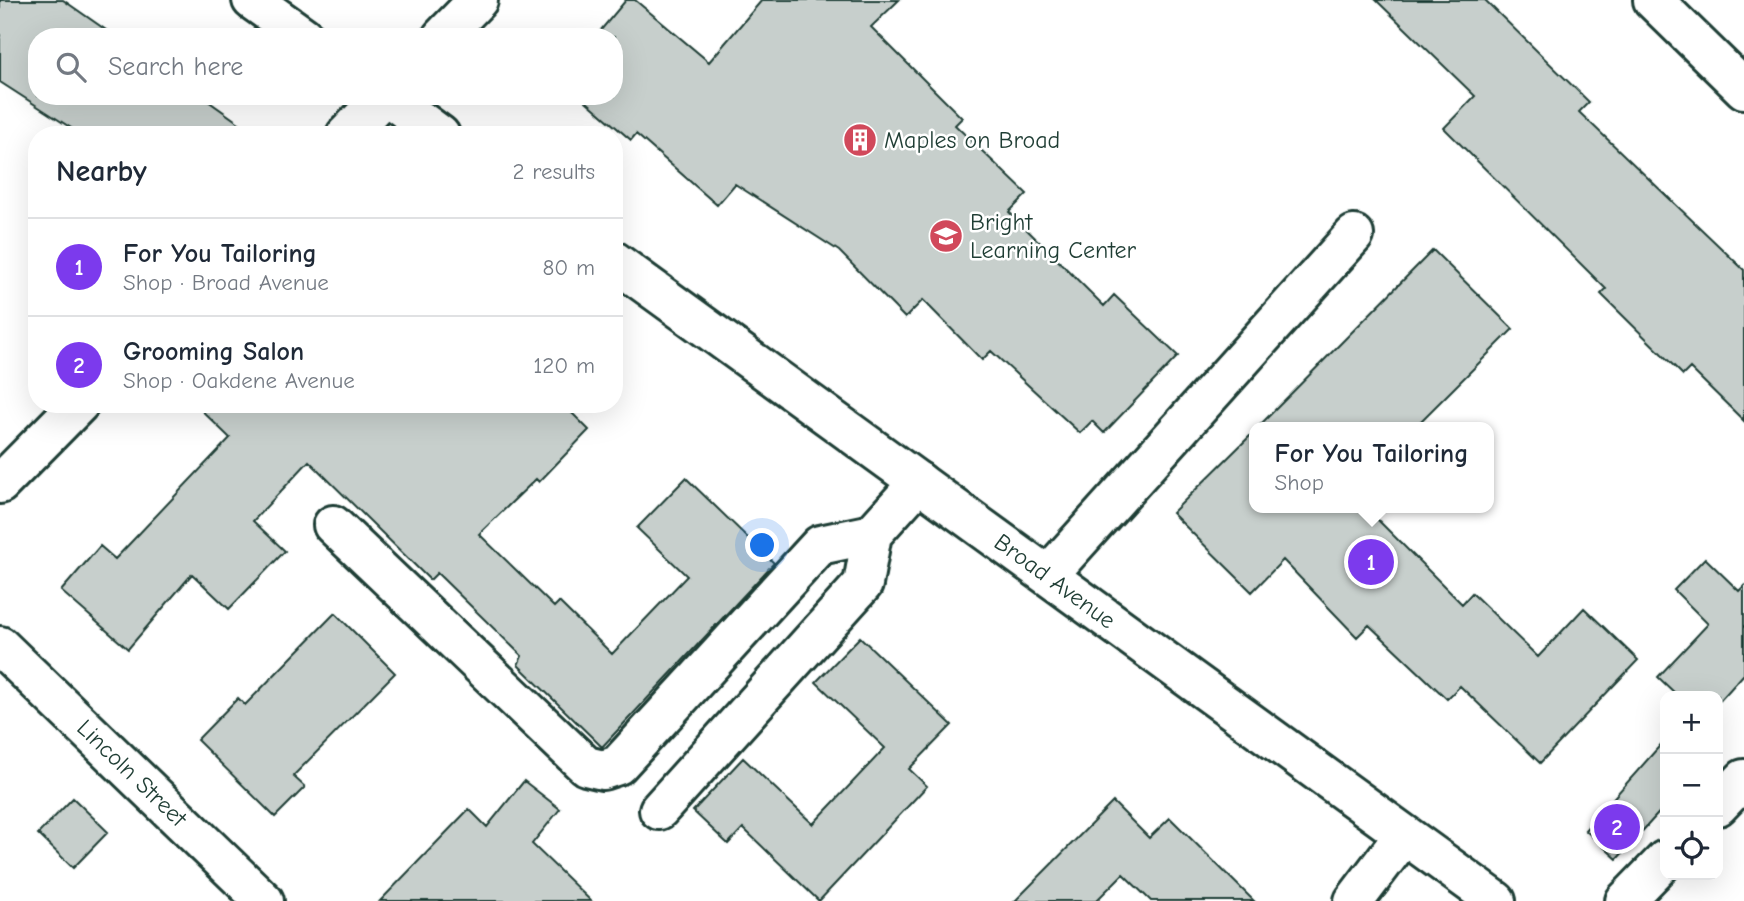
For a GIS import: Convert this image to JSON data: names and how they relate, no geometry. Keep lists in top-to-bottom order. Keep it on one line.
{"streets":{"main road":["Broad Avenue","Lincoln Street"]},"places":{"building":["Maples on Broad"],"school or university":["Bright Learning Center"]},"page":{"search":"Search here","heading":["Nearby","2 results"],"list":[{"mark":"1","name":"For You Tailoring","note":"Shop · Broad Avenue","value":"80 m"},{"mark":"2","name":"Grooming Salon","note":"Shop · Oakdene Avenue","value":"120 m"}],"popup":["For You Tailoring","Shop"],"pins":["1","2"],"map_buttons":["+","−"]}}
